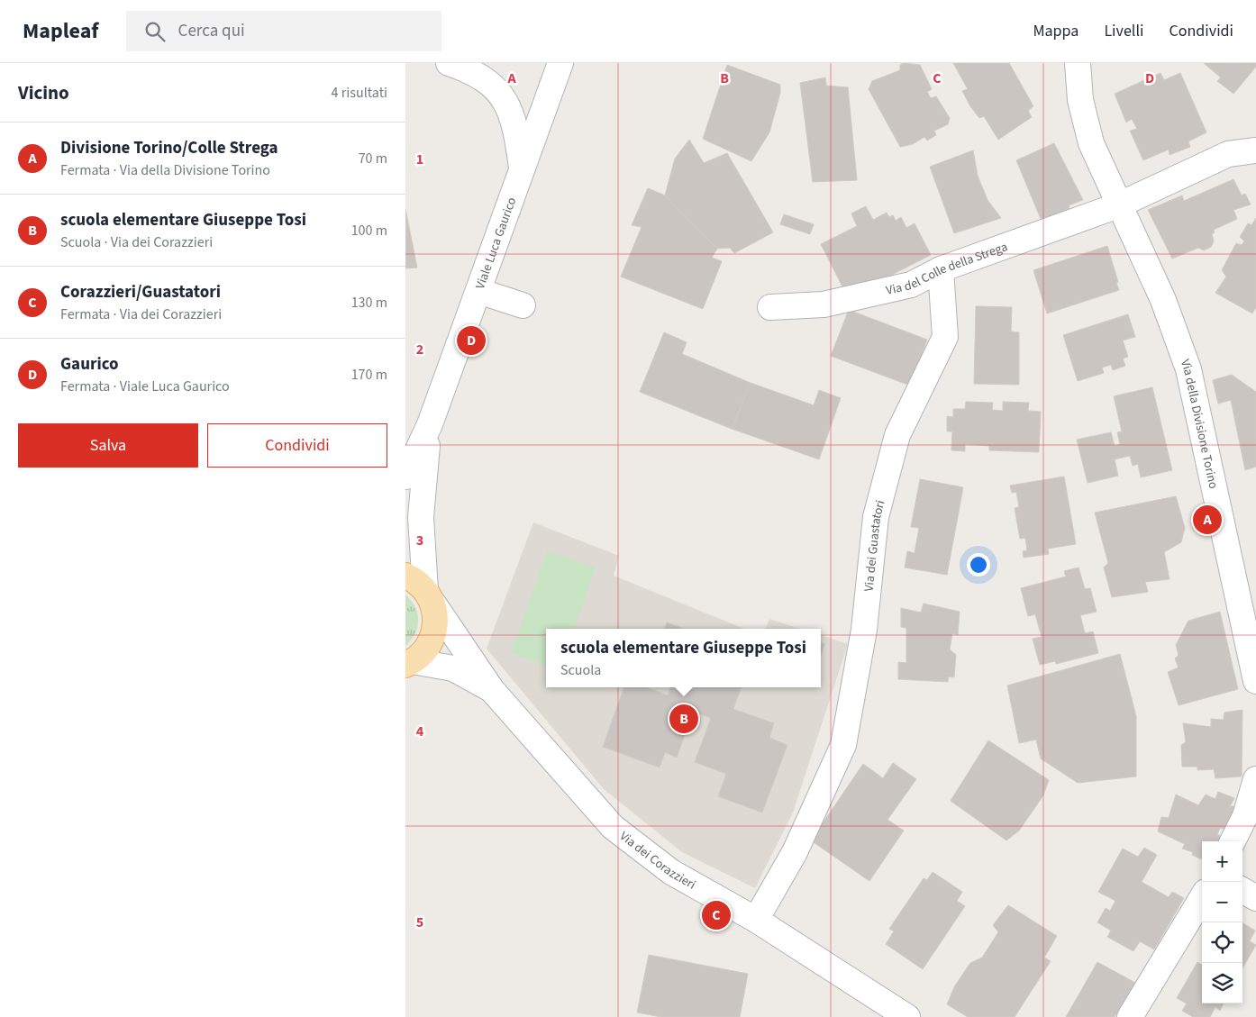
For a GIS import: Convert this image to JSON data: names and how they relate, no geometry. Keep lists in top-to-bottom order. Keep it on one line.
{"streets":{"street":["Viale Luca Gaurico","Via del Colle della Strega","Via della Divisione Torino","Via dei Guastatori","Via dei Corazzieri"]},"crossings":[["Viale Luca Gaurico","Via dei Corazzieri"],["Via del Colle della Strega","Via della Divisione Torino"],["Via del Colle della Strega","Via dei Guastatori"],["Via dei Guastatori","Via dei Corazzieri"]],"page":{"header":"Mapleaf","search":"Cerca qui","nav":["Mappa","Livelli","Condividi"],"heading":["Vicino","4 risultati"],"list":[{"mark":"A","name":"Divisione Torino/Colle Strega","note":"Fermata · Via della Divisione Torino","value":"70 m"},{"mark":"B","name":"scuola elementare Giuseppe Tosi","note":"Scuola · Via dei Corazzieri","value":"100 m"},{"mark":"C","name":"Corazzieri/Guastatori","note":"Fermata · Via dei Corazzieri","value":"130 m"},{"mark":"D","name":"Gaurico","note":"Fermata · Viale Luca Gaurico","value":"170 m"}],"pins":["D","A","B","C"],"buttons":["Salva","Condividi"],"popup":["scuola elementare Giuseppe Tosi","Scuola"],"map_buttons":["+","−"]},"grid":{"columns":["A","B","C","D"],"rows":["1","2","3","4","5"]}}
